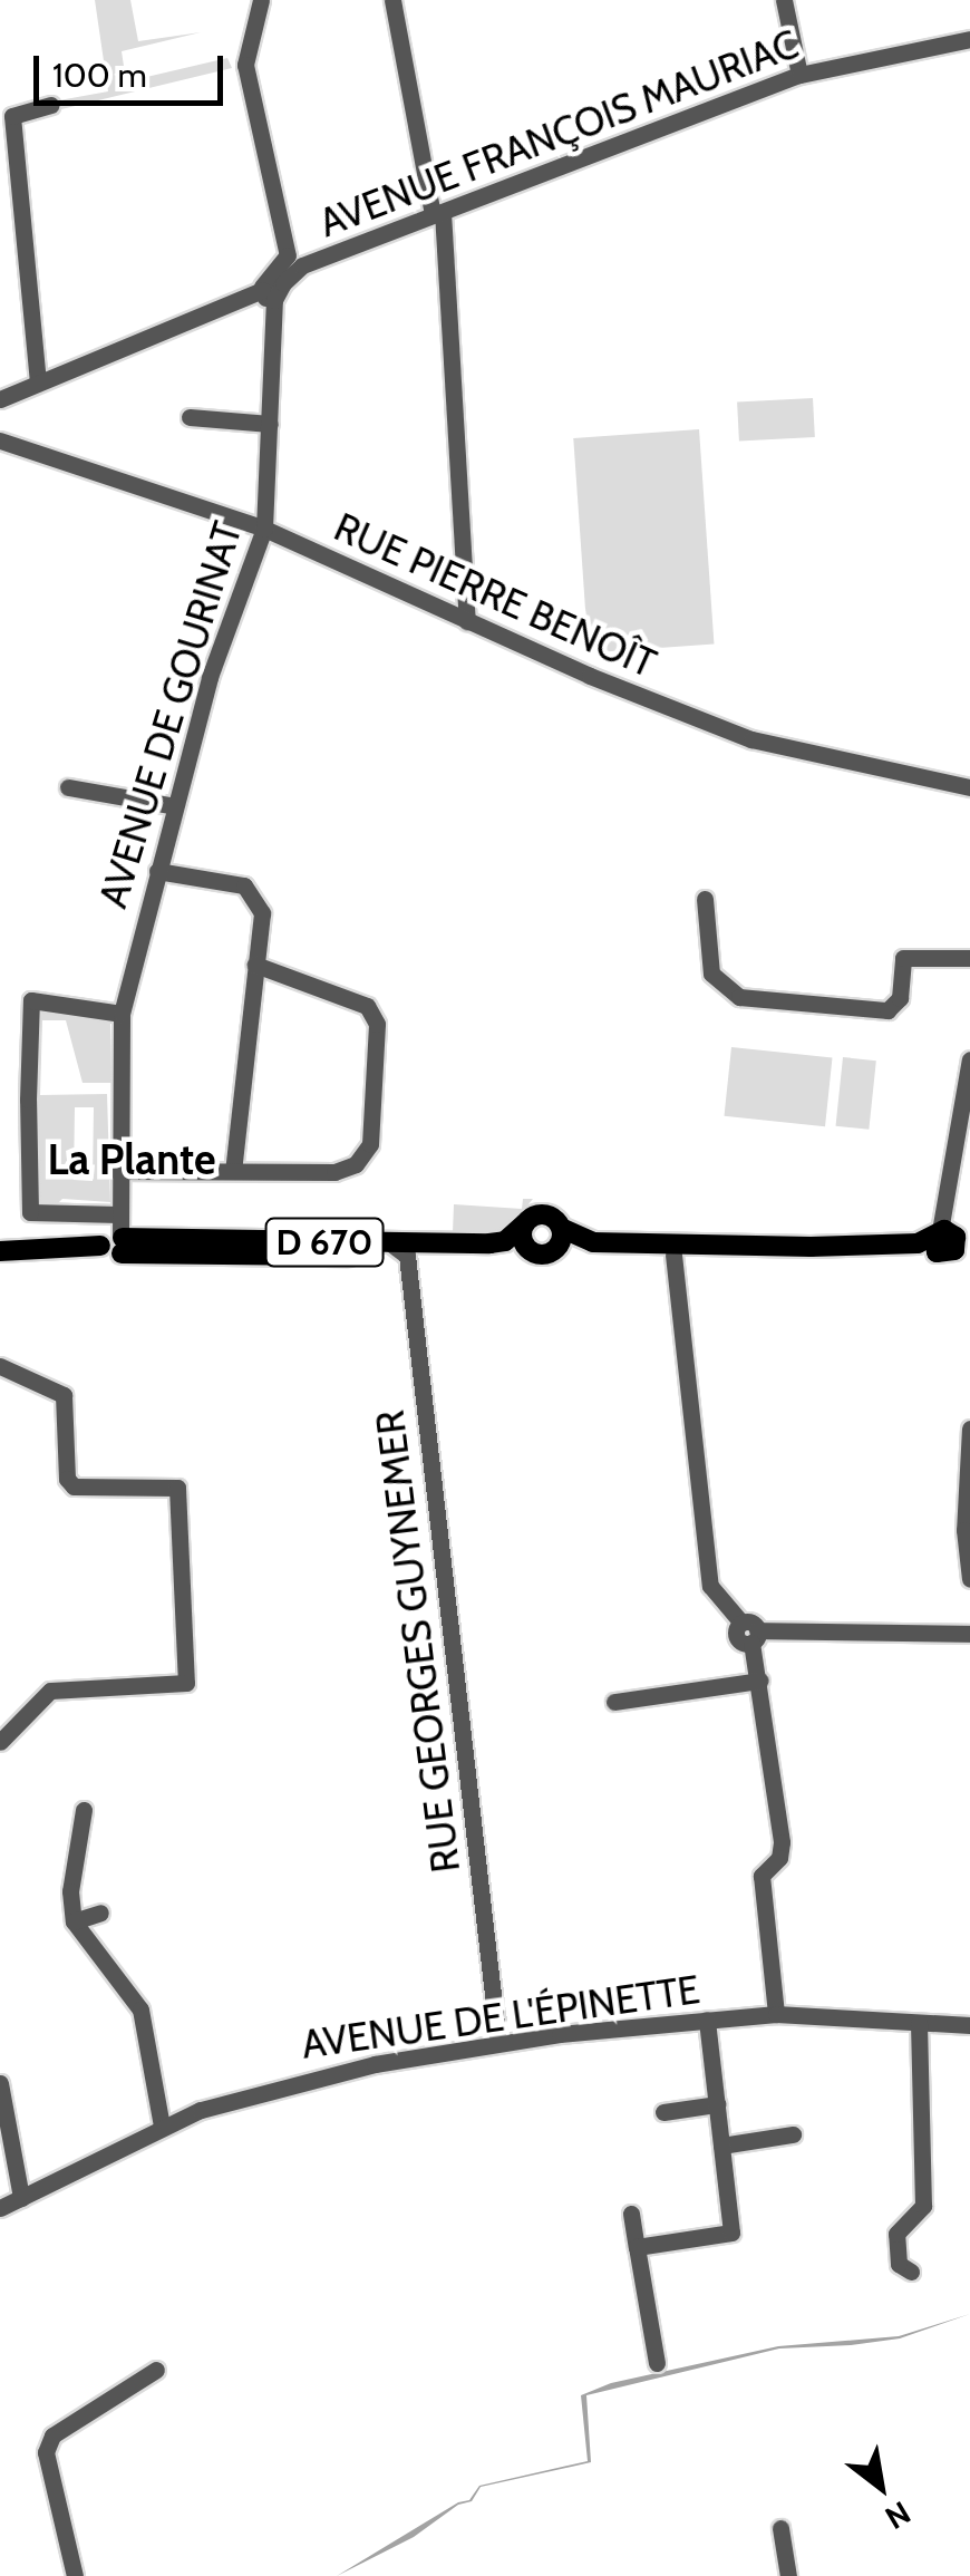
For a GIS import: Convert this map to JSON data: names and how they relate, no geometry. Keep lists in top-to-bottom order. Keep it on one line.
{"streets":{"main road":["D 670"],"street":["AVENUE FRANÇOIS MAURIAC","RUE PIERRE BENOÎT","AVENUE DE GOURINAT","RUE GEORGES GUYNEMER","AVENUE DE L'ÉPINETTE"]},"crossings":[["AVENUE FRANÇOIS MAURIAC","AVENUE DE GOURINAT"],["RUE PIERRE BENOÎT","AVENUE DE GOURINAT"],["AVENUE DE GOURINAT","D 670"],["D 670","RUE GEORGES GUYNEMER"],["RUE GEORGES GUYNEMER","AVENUE DE L'ÉPINETTE"]],"districts":["La Plante"],"scale_bar":"100 m","north":"bottom right"}
